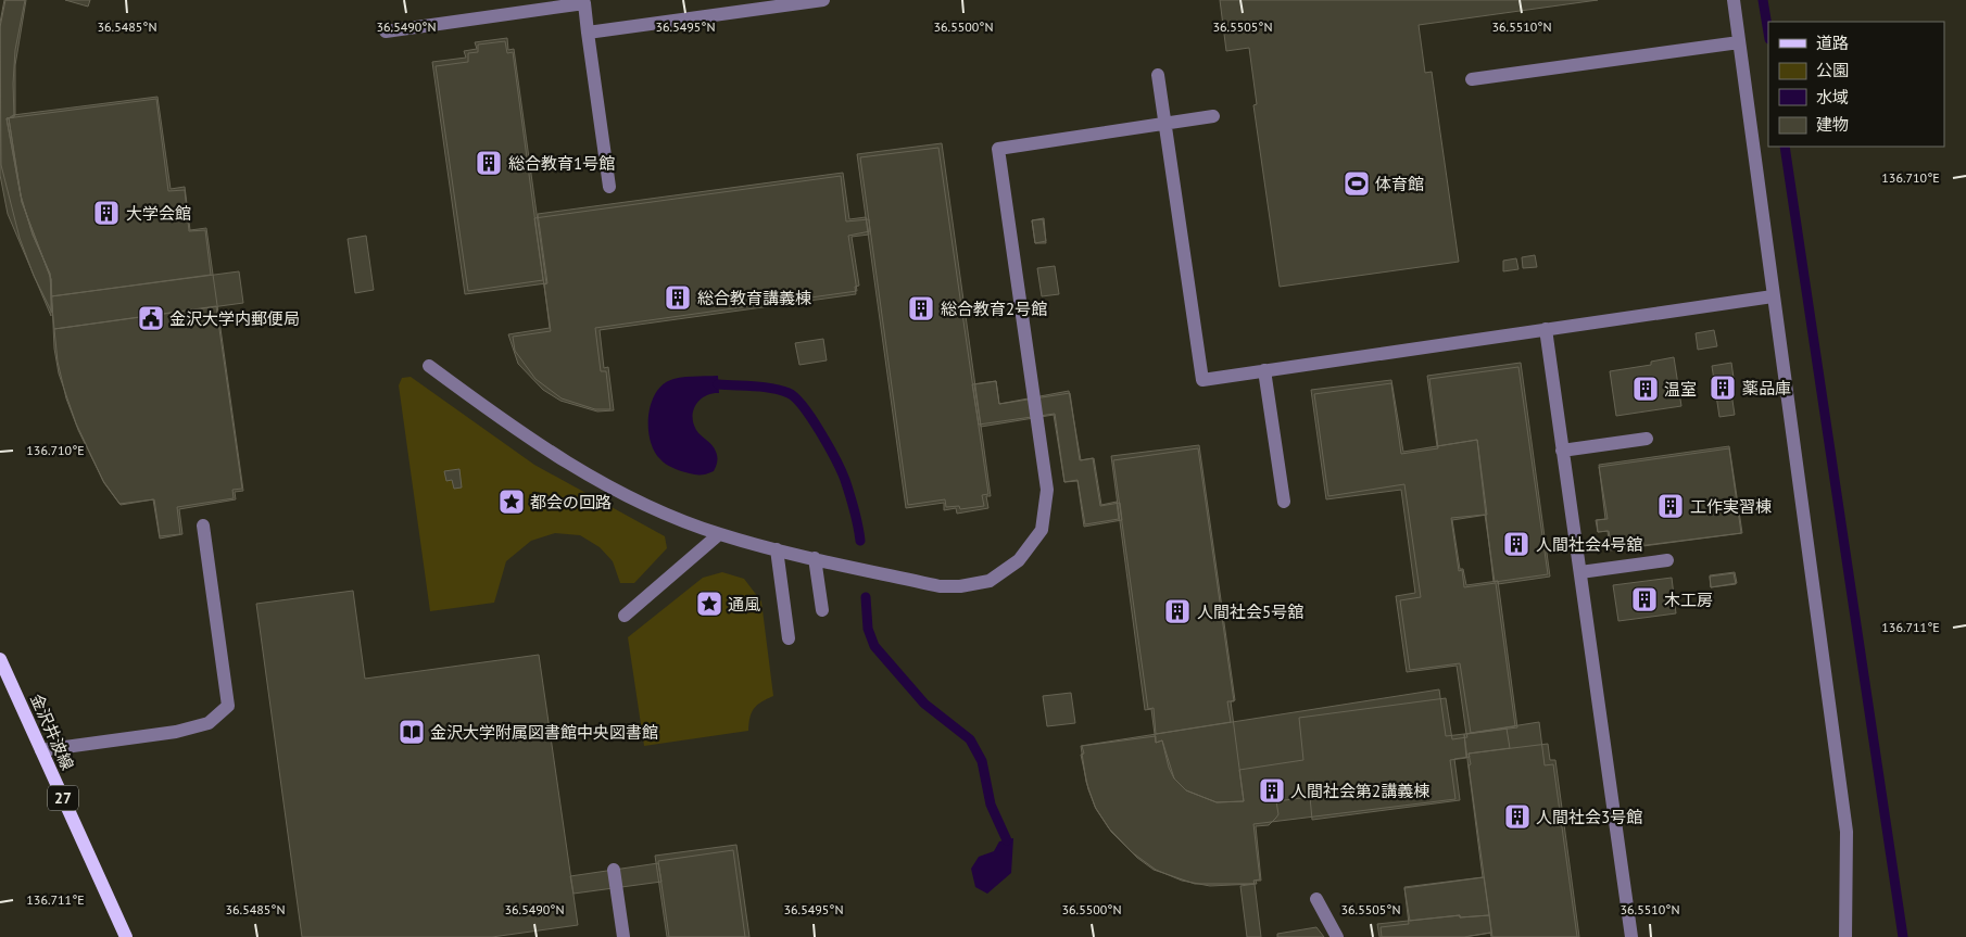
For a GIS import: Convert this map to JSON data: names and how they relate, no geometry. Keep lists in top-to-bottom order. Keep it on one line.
{"streets":{"main road":["金沢井波線","27"]},"places":{"building":["総合教育1号館","大学会館","総合教育講義棟","総合教育2号館","薬品庫","温室","工作実習棟","人間社会4号舘","木工房","人間社会5号舘","人間社会第2講義棟","人間社会3号館"],"sports":["体育館"],"public building":["金沢大学内郵便局"],"place":["都会の回路","通風"],"library":["金沢大学附属図書館中央図書館"]},"legend":["道路","公園","水域","建物"],"coordinates":["36.5485°N","36.5490°N","36.5495°N","36.5500°N","36.5505°N","36.5510°N","136.710°E","136.711°E"]}
